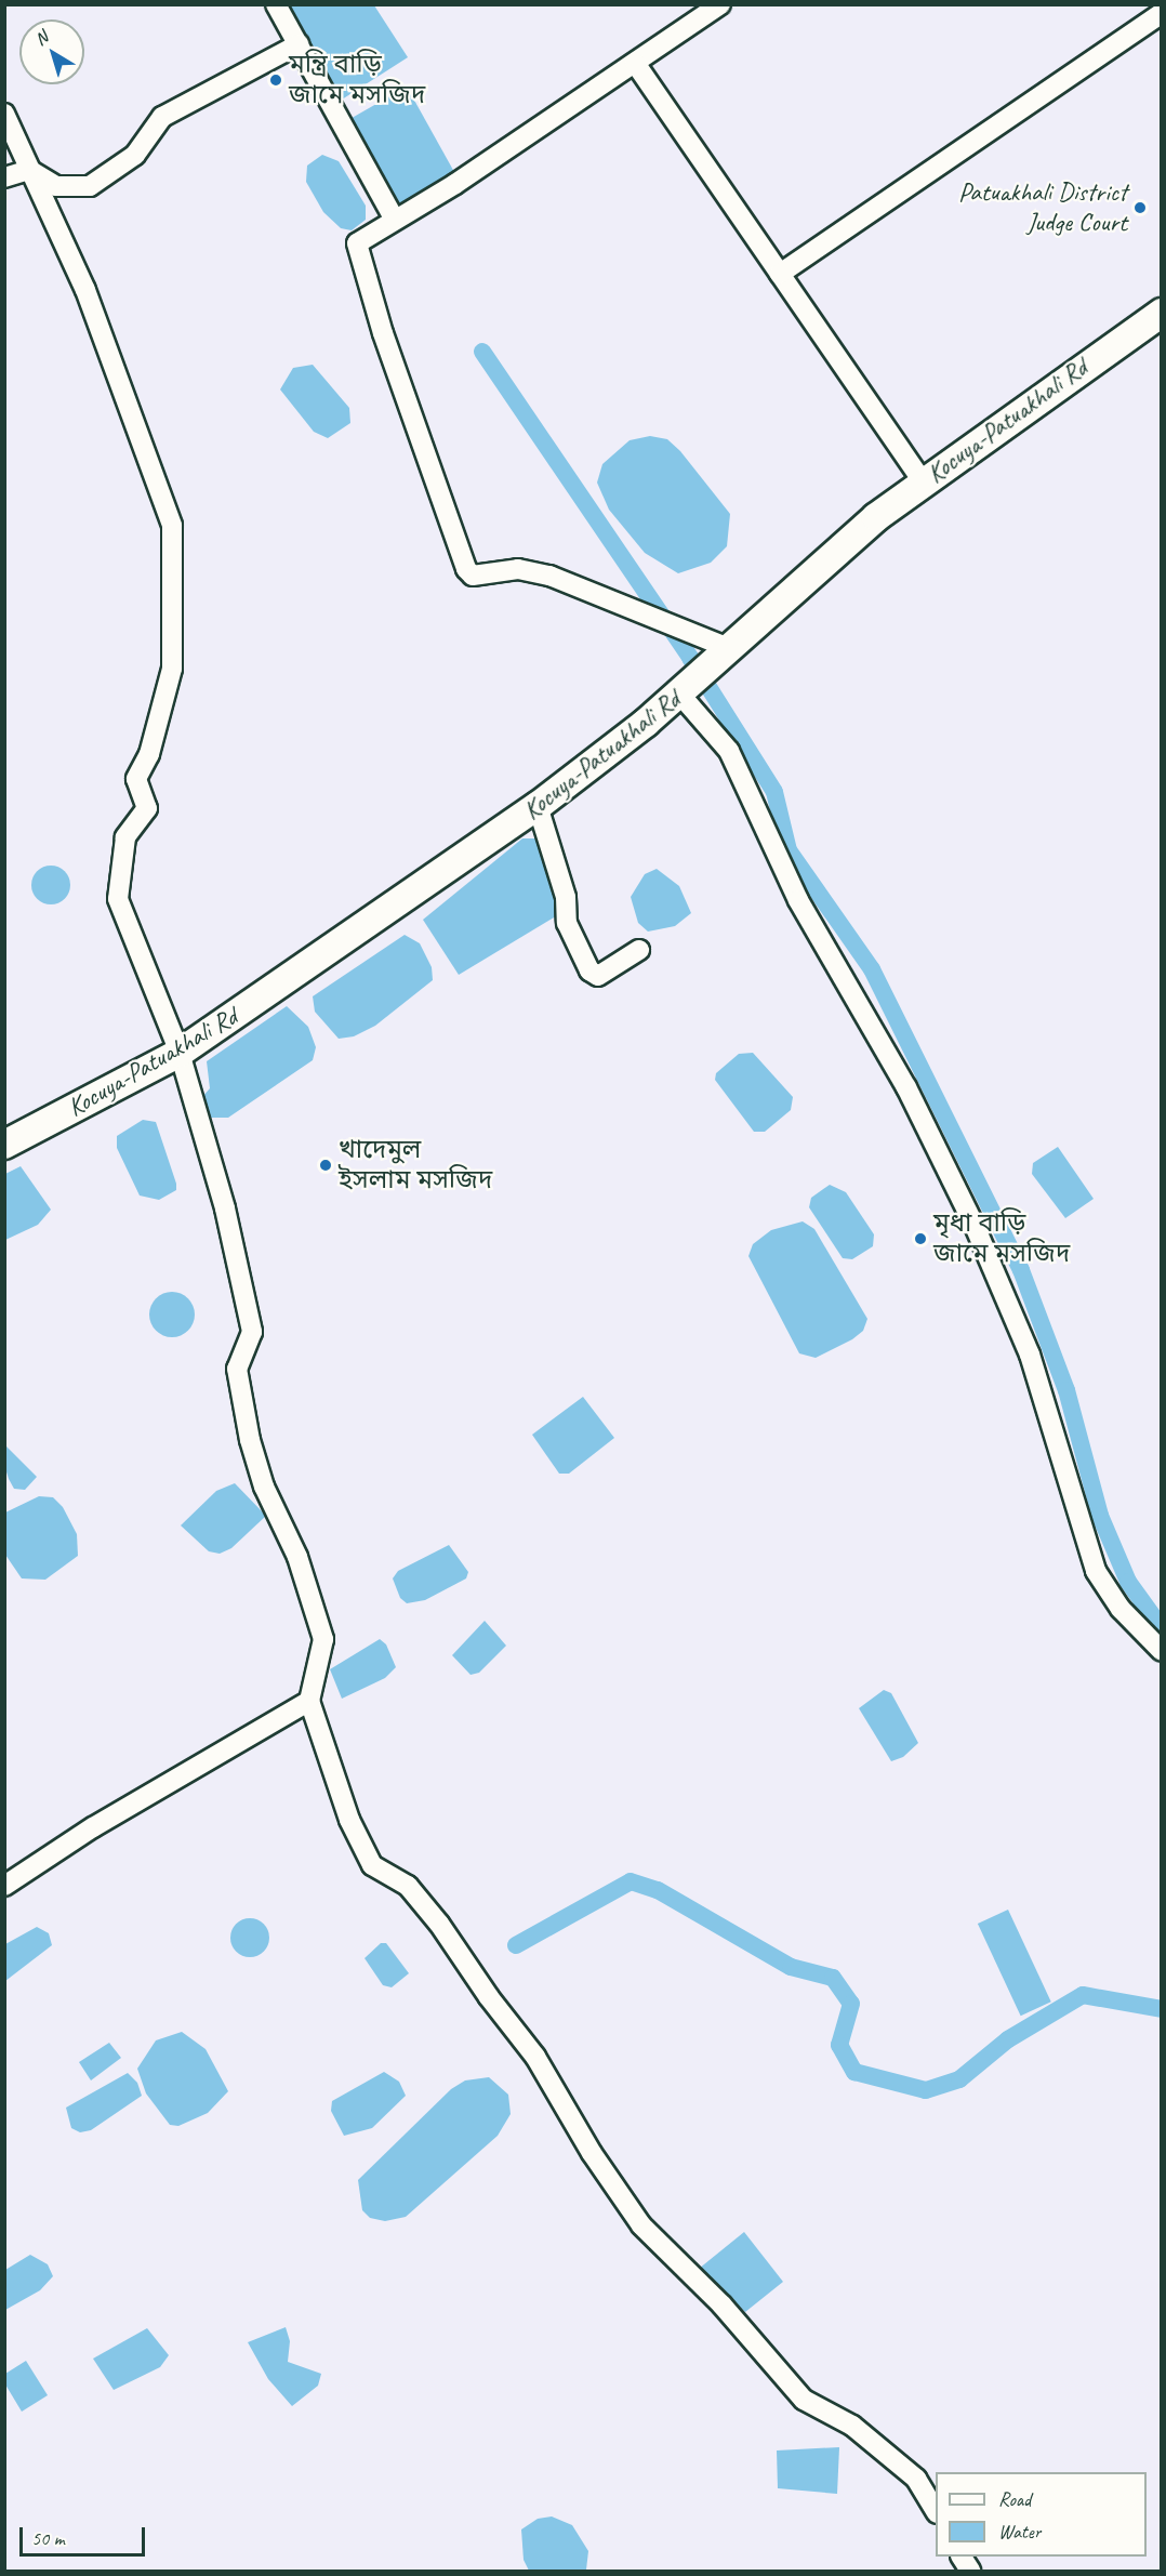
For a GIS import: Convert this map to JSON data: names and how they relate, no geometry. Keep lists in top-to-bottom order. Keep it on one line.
{"streets":{"main road":["Kocuya-Patuakhali Rd"]},"places":["মন্ত্রি বাড়ি জামে মসজিদ","Patuakhali District Judge Court","খাদেমুল ইসলাম মসজিদ","মৃধা বাড়ি জামে মসজিদ"],"legend":["Road","Water"],"scale_bar":"50 m","north":"top left"}
